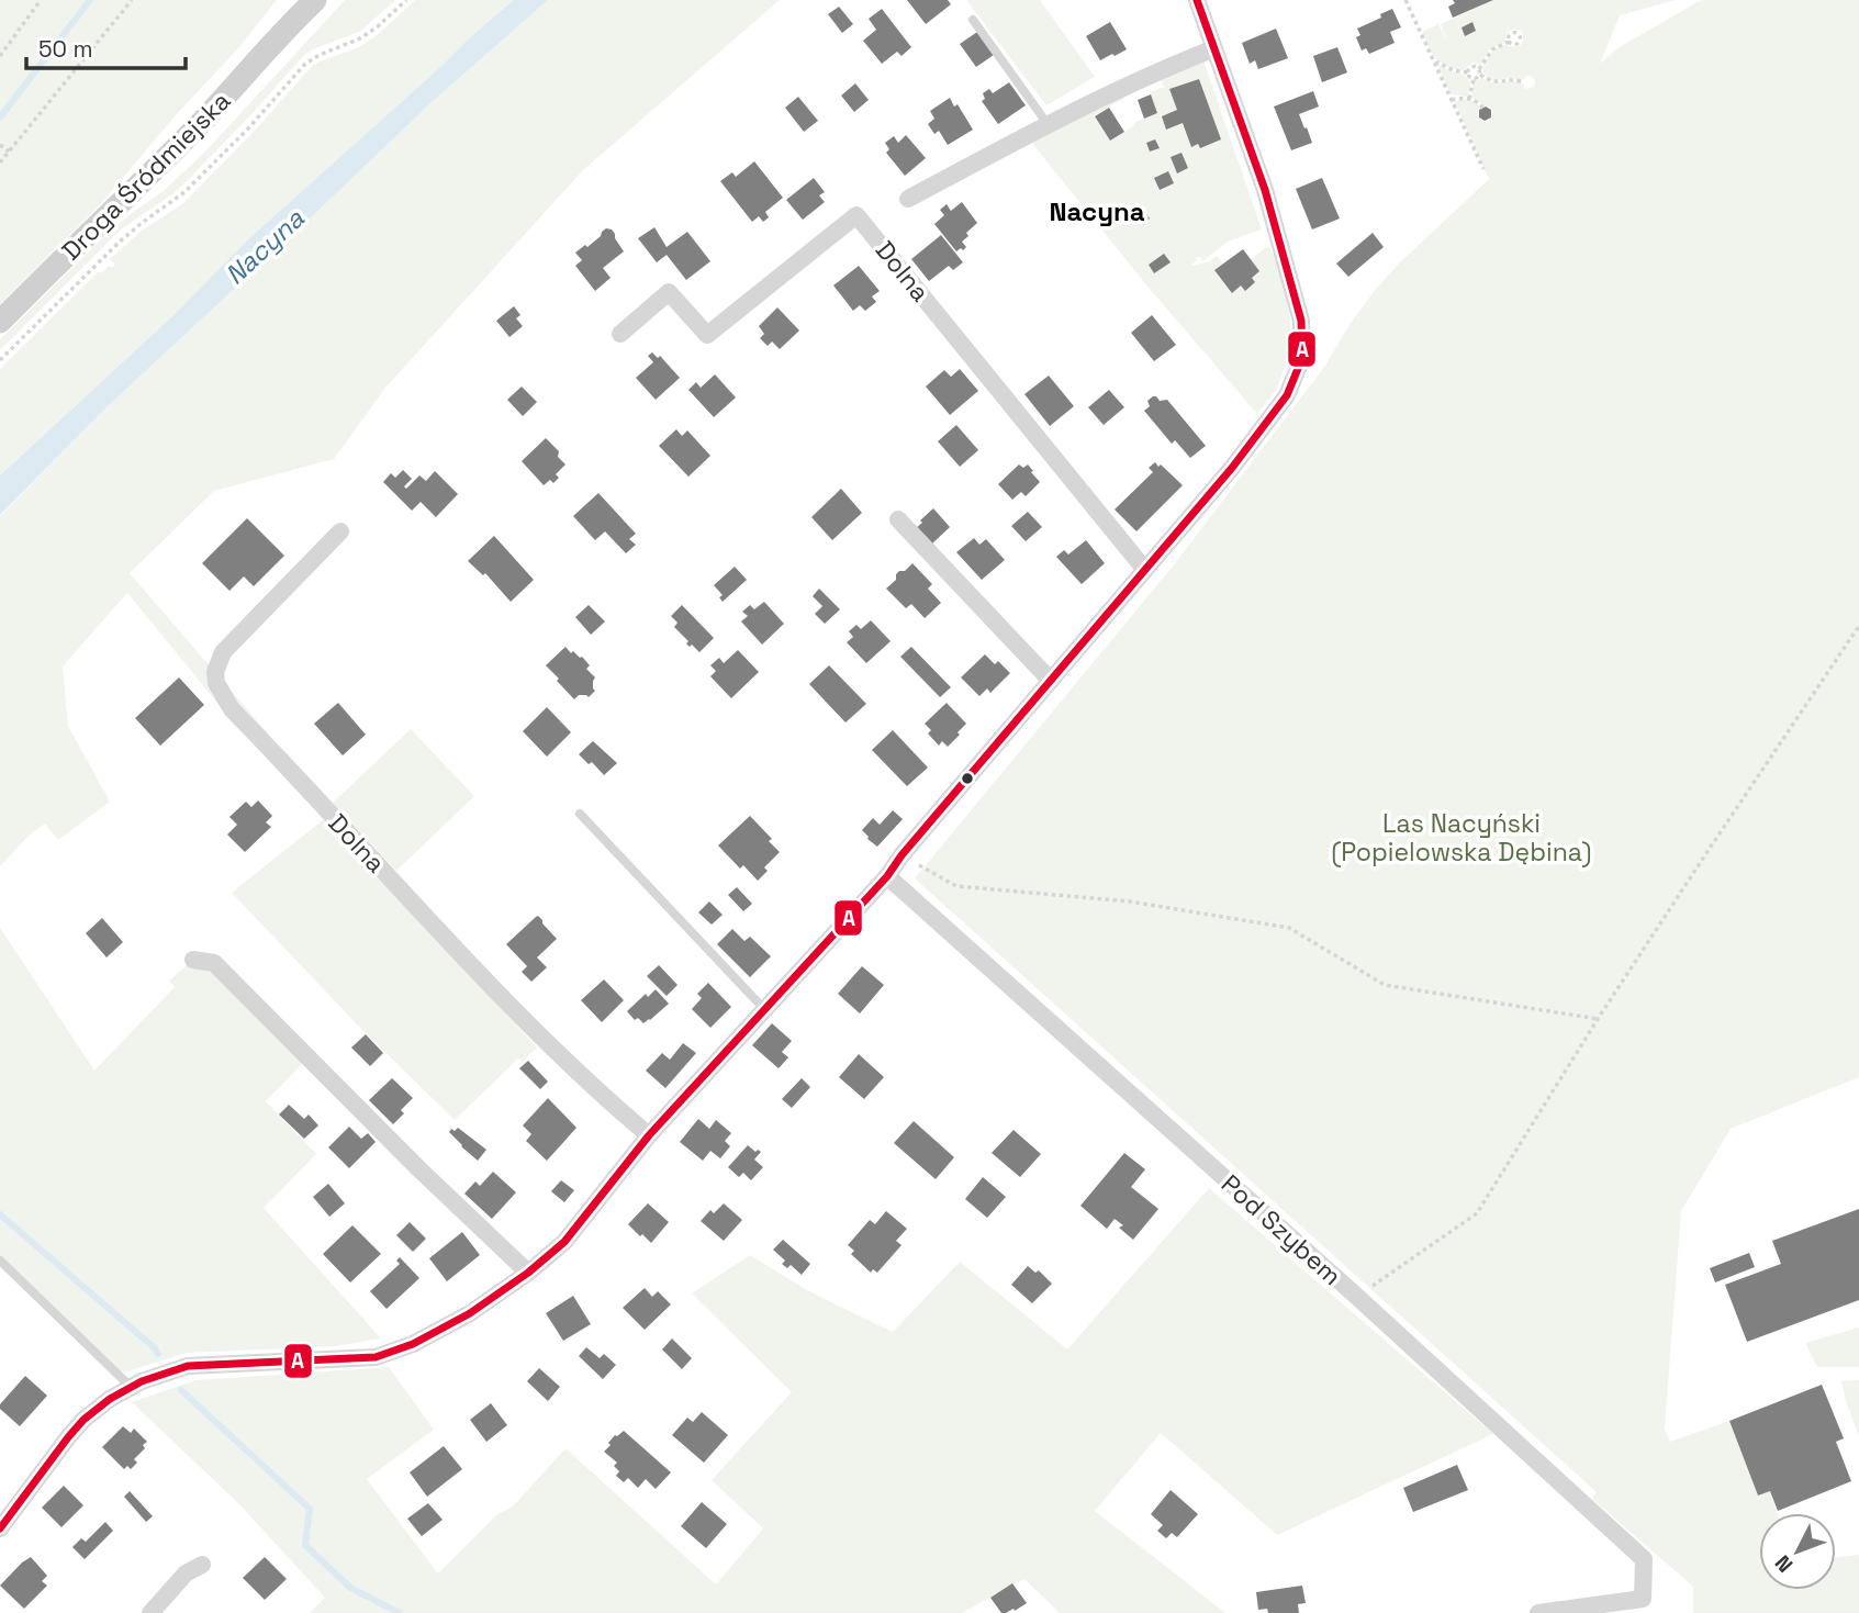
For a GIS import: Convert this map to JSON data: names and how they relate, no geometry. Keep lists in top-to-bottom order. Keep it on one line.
{"streets":{"main road":["Droga Śródmiejska"],"street":["Dolna","Pod Szybem"]},"districts":["Nacyna"],"water":["Nacyna"],"parks":["Las Nacyński (Popielowska Dębina)"],"lines":["transit line A"],"scale_bar":"50 m","north":"bottom left"}
